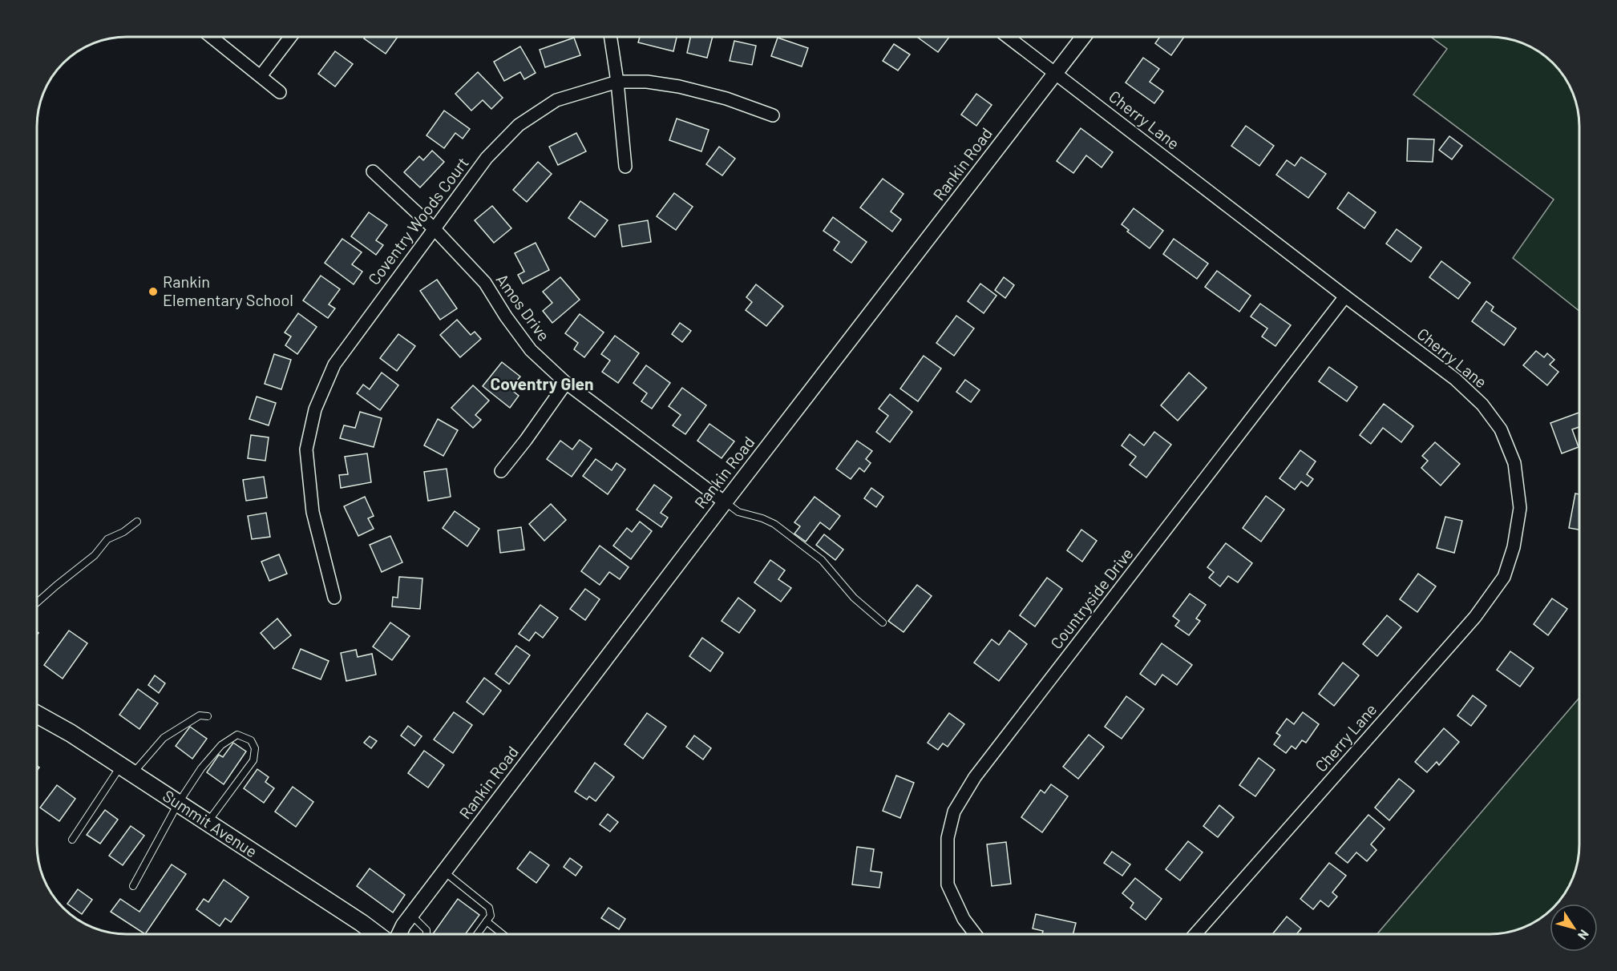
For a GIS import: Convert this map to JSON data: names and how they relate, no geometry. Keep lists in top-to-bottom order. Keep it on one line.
{"streets":{"main road":["Summit Avenue"],"street":["Cherry Lane","Rankin Road","Coventry Woods Court","Amos Drive","Countryside Drive"]},"crossings":[["Cherry Lane","Rankin Road"],["Cherry Lane","Countryside Drive"],["Rankin Road","Amos Drive"],["Coventry Woods Court","Amos Drive"]],"districts":["Coventry Glen"],"places":["Rankin Elementary School"],"north":"bottom right"}
